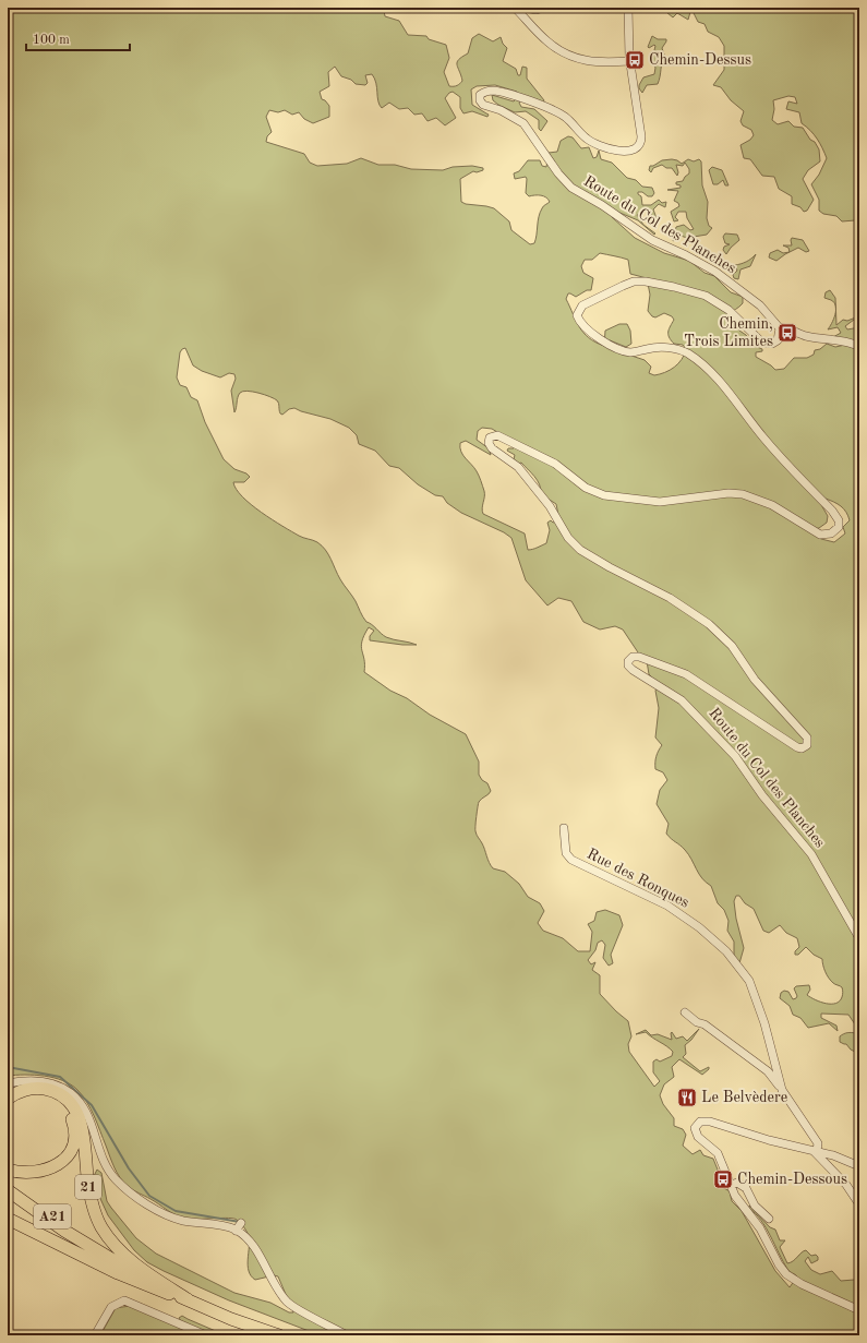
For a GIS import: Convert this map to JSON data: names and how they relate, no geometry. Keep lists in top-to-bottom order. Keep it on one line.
{"streets":{"highway":["21","A21"],"street":["Route du Col des Planches","Rue des Ronques"]},"crossings":[["21","A21"]],"places":{"bus stop":["Chemin-Dessus","Chemin, Trois Limites","Chemin-Dessous"],"restaurant":["Le Belvèdere"]},"scale_bar":"100 m"}
